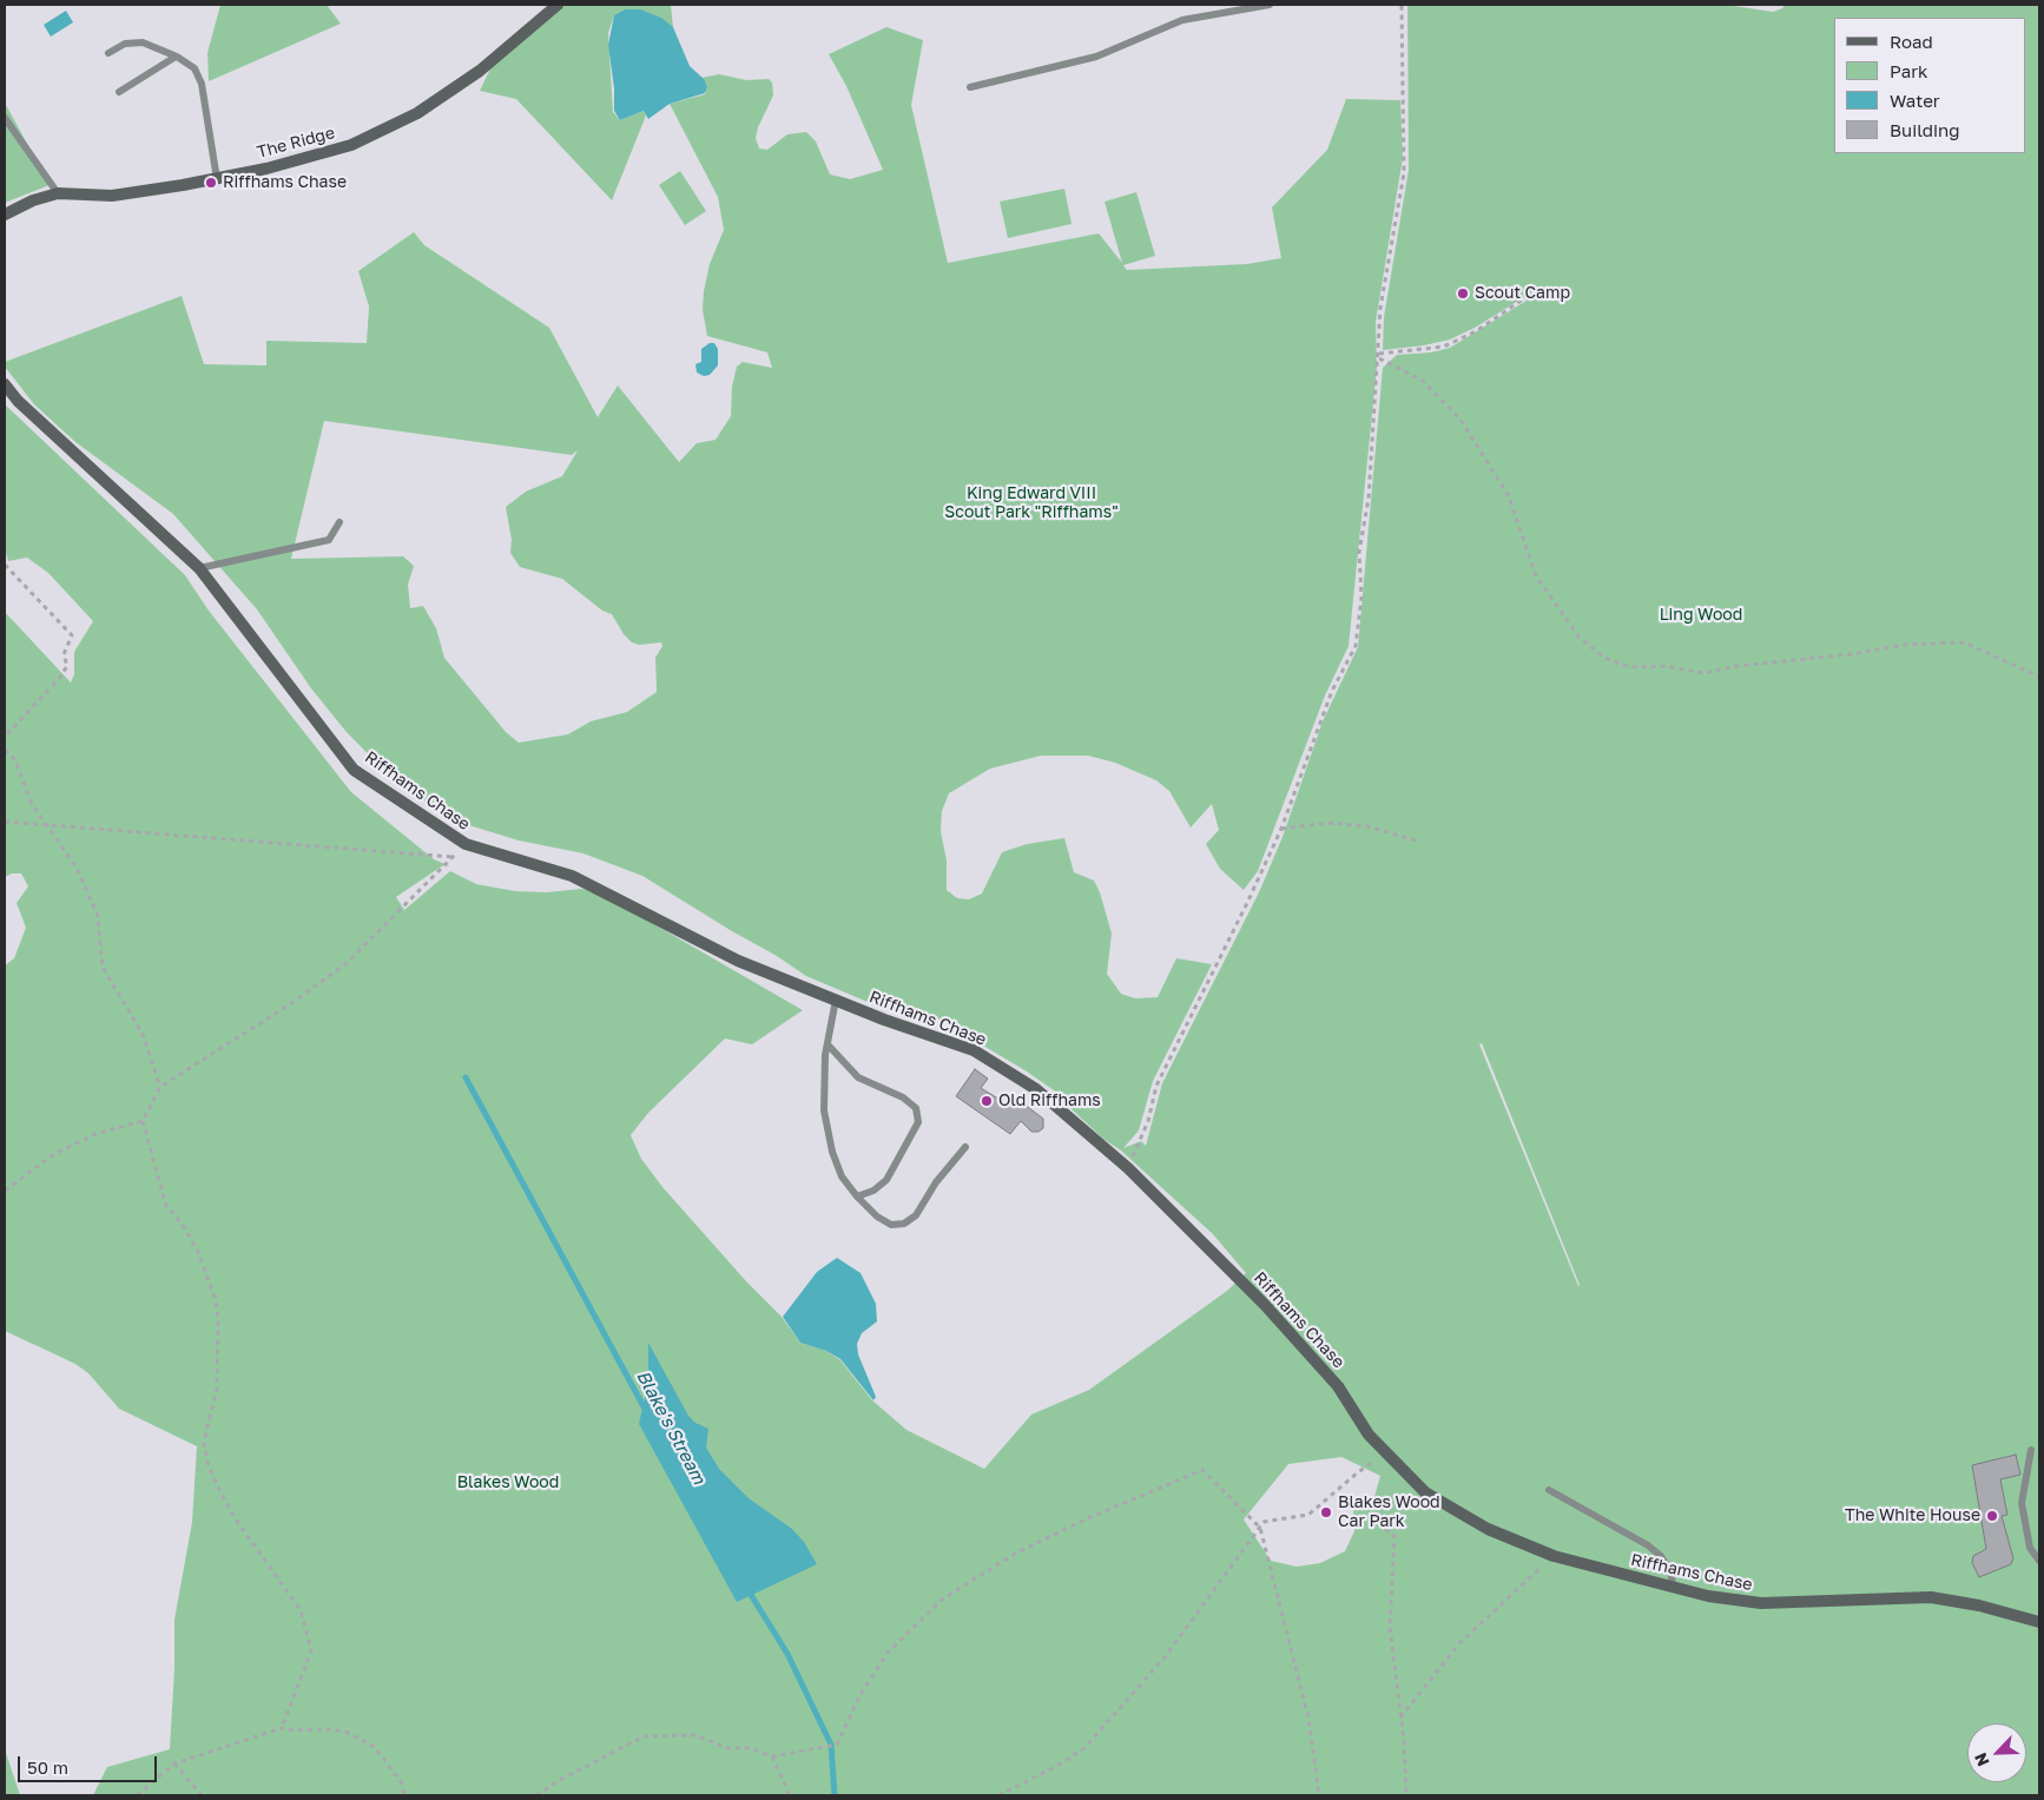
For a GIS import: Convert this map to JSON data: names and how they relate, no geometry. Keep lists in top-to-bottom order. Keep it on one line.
{"streets":{"street":["The Ridge","Riffhams Chase"]},"water":["Blake's Stream"],"parks":["King Edward VIII Scout Park \"Riffhams\"","Ling Wood","Blakes Wood"],"places":["Riffhams Chase","Scout Camp","Old Riffhams","Blakes Wood Car Park","The White House"],"legend":["Road","Park","Water","Building"],"scale_bar":"50 m","north":"bottom left"}
